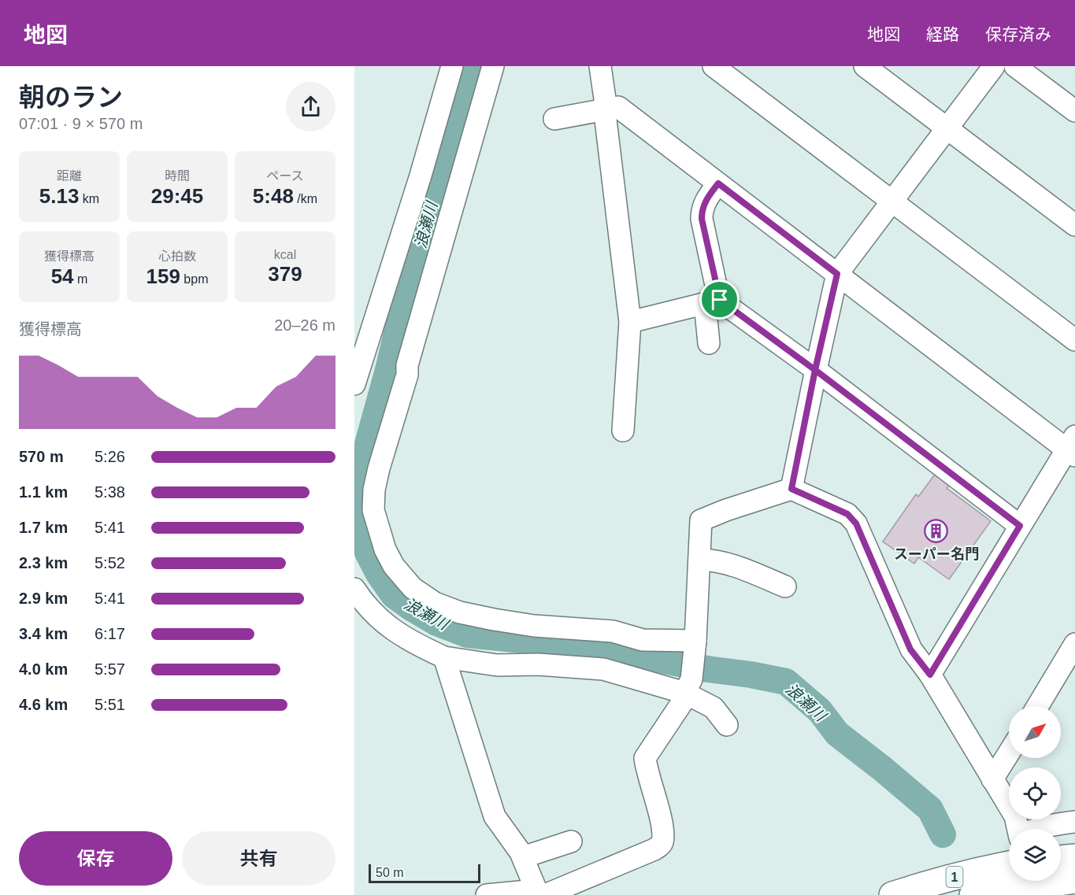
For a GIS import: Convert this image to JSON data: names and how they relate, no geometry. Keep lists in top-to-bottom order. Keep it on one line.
{"streets":{"highway":["1"]},"water":["浪瀬川"],"places":{"building":["スーパー名門"]},"scale_bar":"50 m","north":"top right","page":{"header":"地図","nav":["地図","経路","保存済み"],"heading":["朝のラン","07:01 · 9 × 570 m"],"stats":[["距離","5.13 km"],["時間","29:45"],["ペース","5:48 /km"],["獲得標高","54 m"],["心拍数","159 bpm"],["kcal","379"]],"chart":["獲得標高","20–26 m"],"list":[{"name":"570 m","note":"5:26"},{"name":"1.1 km","note":"5:38"},{"name":"1.7 km","note":"5:41"},{"name":"2.3 km","note":"5:52"},{"name":"2.9 km","note":"5:41"},{"name":"3.4 km","note":"6:17"},{"name":"4.0 km","note":"5:57"},{"name":"4.6 km","note":"5:51"}],"buttons":["保存","共有"],"scale":"50 m"}}
